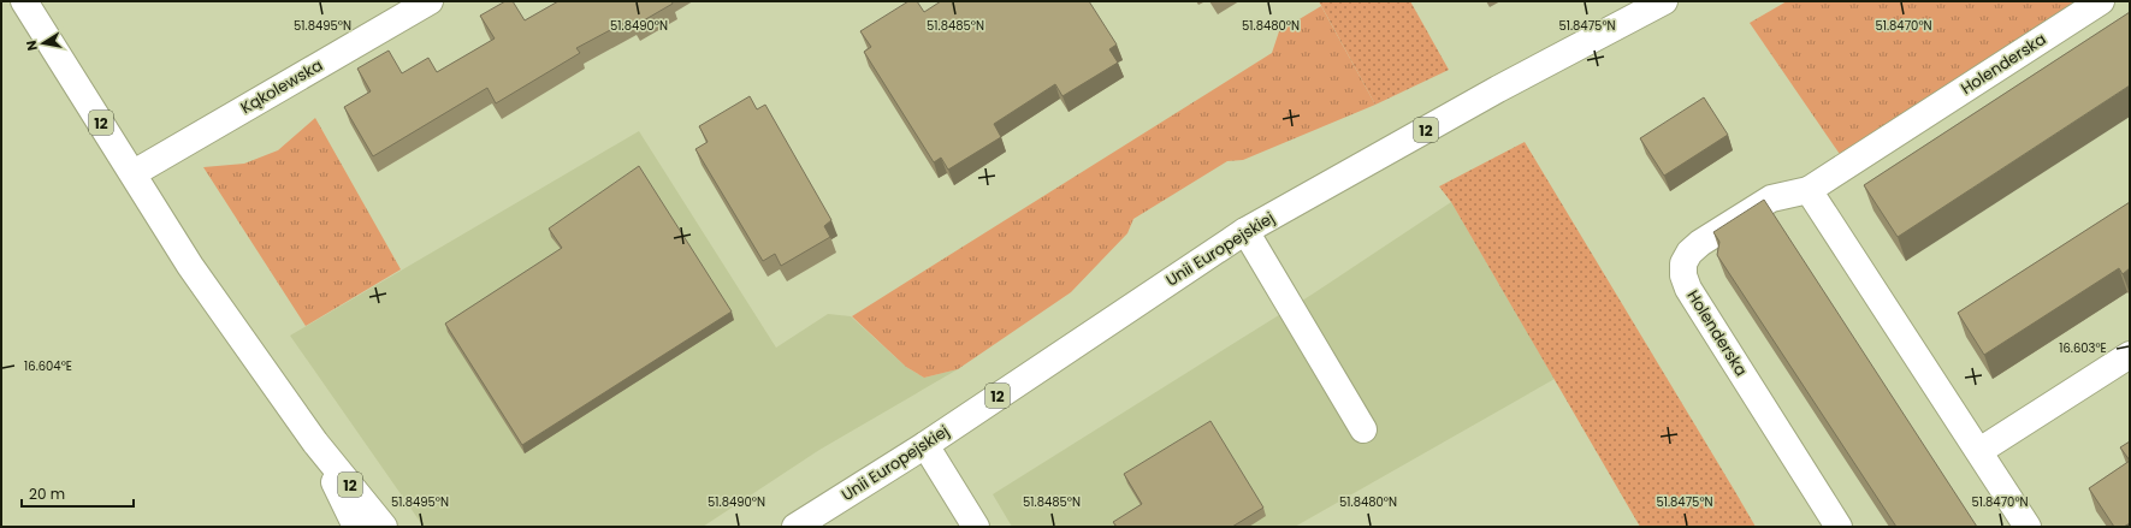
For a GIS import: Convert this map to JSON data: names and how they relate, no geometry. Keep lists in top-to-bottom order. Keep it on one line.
{"streets":{"street":["Holenderska","Kąkolewska","12","Unii Europejskiej"]},"crossings":[["Kąkolewska","12"]],"scale_bar":"20 m","north":"left","coordinates":["51.8495°N","51.8490°N","51.8485°N","51.8480°N","51.8475°N","51.8470°N","16.603°E","16.604°E"]}
